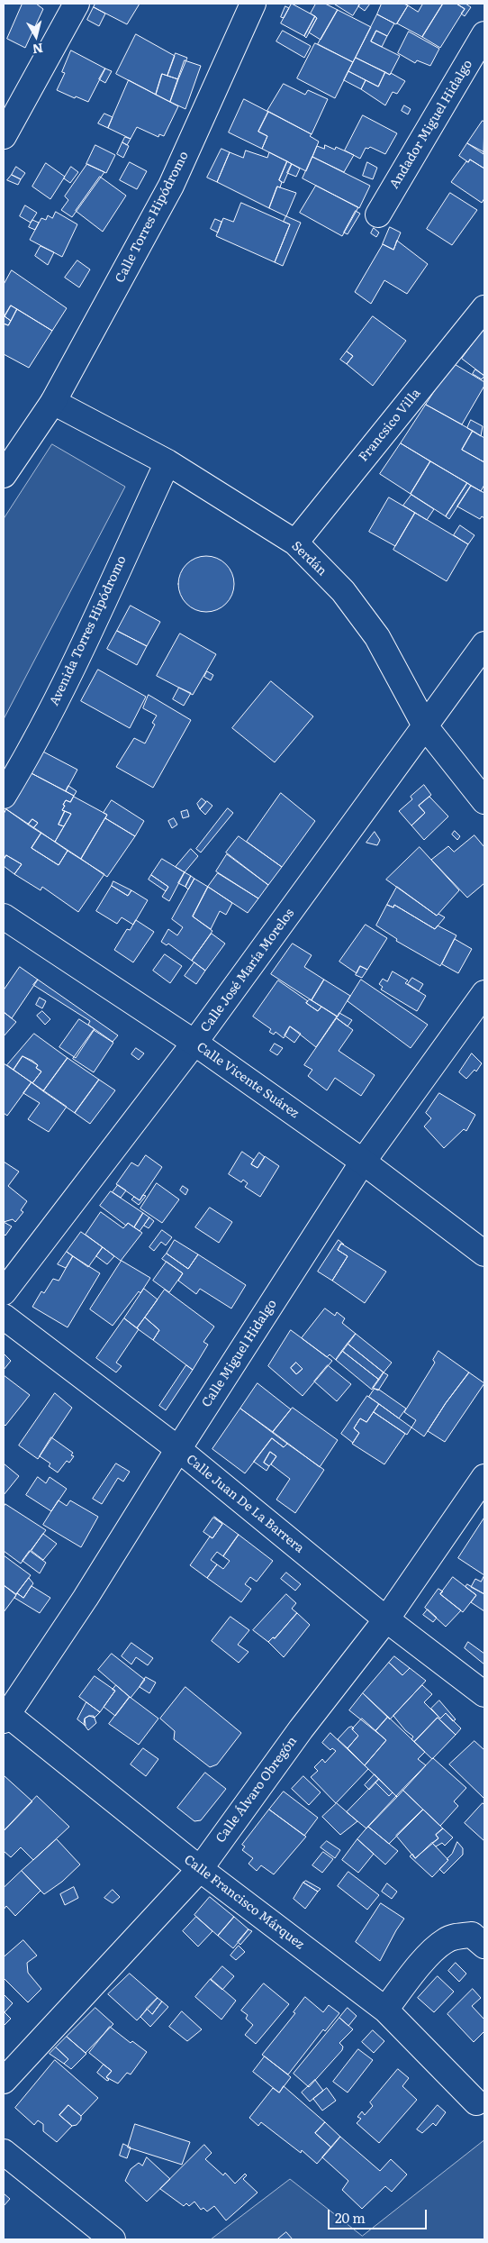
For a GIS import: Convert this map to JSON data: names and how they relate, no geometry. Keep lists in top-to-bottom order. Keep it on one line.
{"streets":{"street":["Andador Miguel Hidalgo","Calle Torres Hipódromo","Francsico Villa","Serdán","Avenida Torres Hipódromo","Calle José María Morelos","Calle Vicente Suárez","Calle Miguel Hidalgo","Calle Juan De La Barrera","Calle Álvaro Obregón","Calle Francisco Márquez"]},"crossings":[["Calle Torres Hipódromo","Serdán"],["Francsico Villa","Serdán"],["Serdán","Avenida Torres Hipódromo"],["Serdán","Calle José María Morelos"],["Calle José María Morelos","Calle Vicente Suárez"],["Calle Vicente Suárez","Calle Miguel Hidalgo"],["Calle Miguel Hidalgo","Calle Juan De La Barrera"],["Calle Miguel Hidalgo","Calle Francisco Márquez"],["Calle Juan De La Barrera","Calle Álvaro Obregón"],["Calle Álvaro Obregón","Calle Francisco Márquez"]],"scale_bar":"20 m","north":"bottom"}
